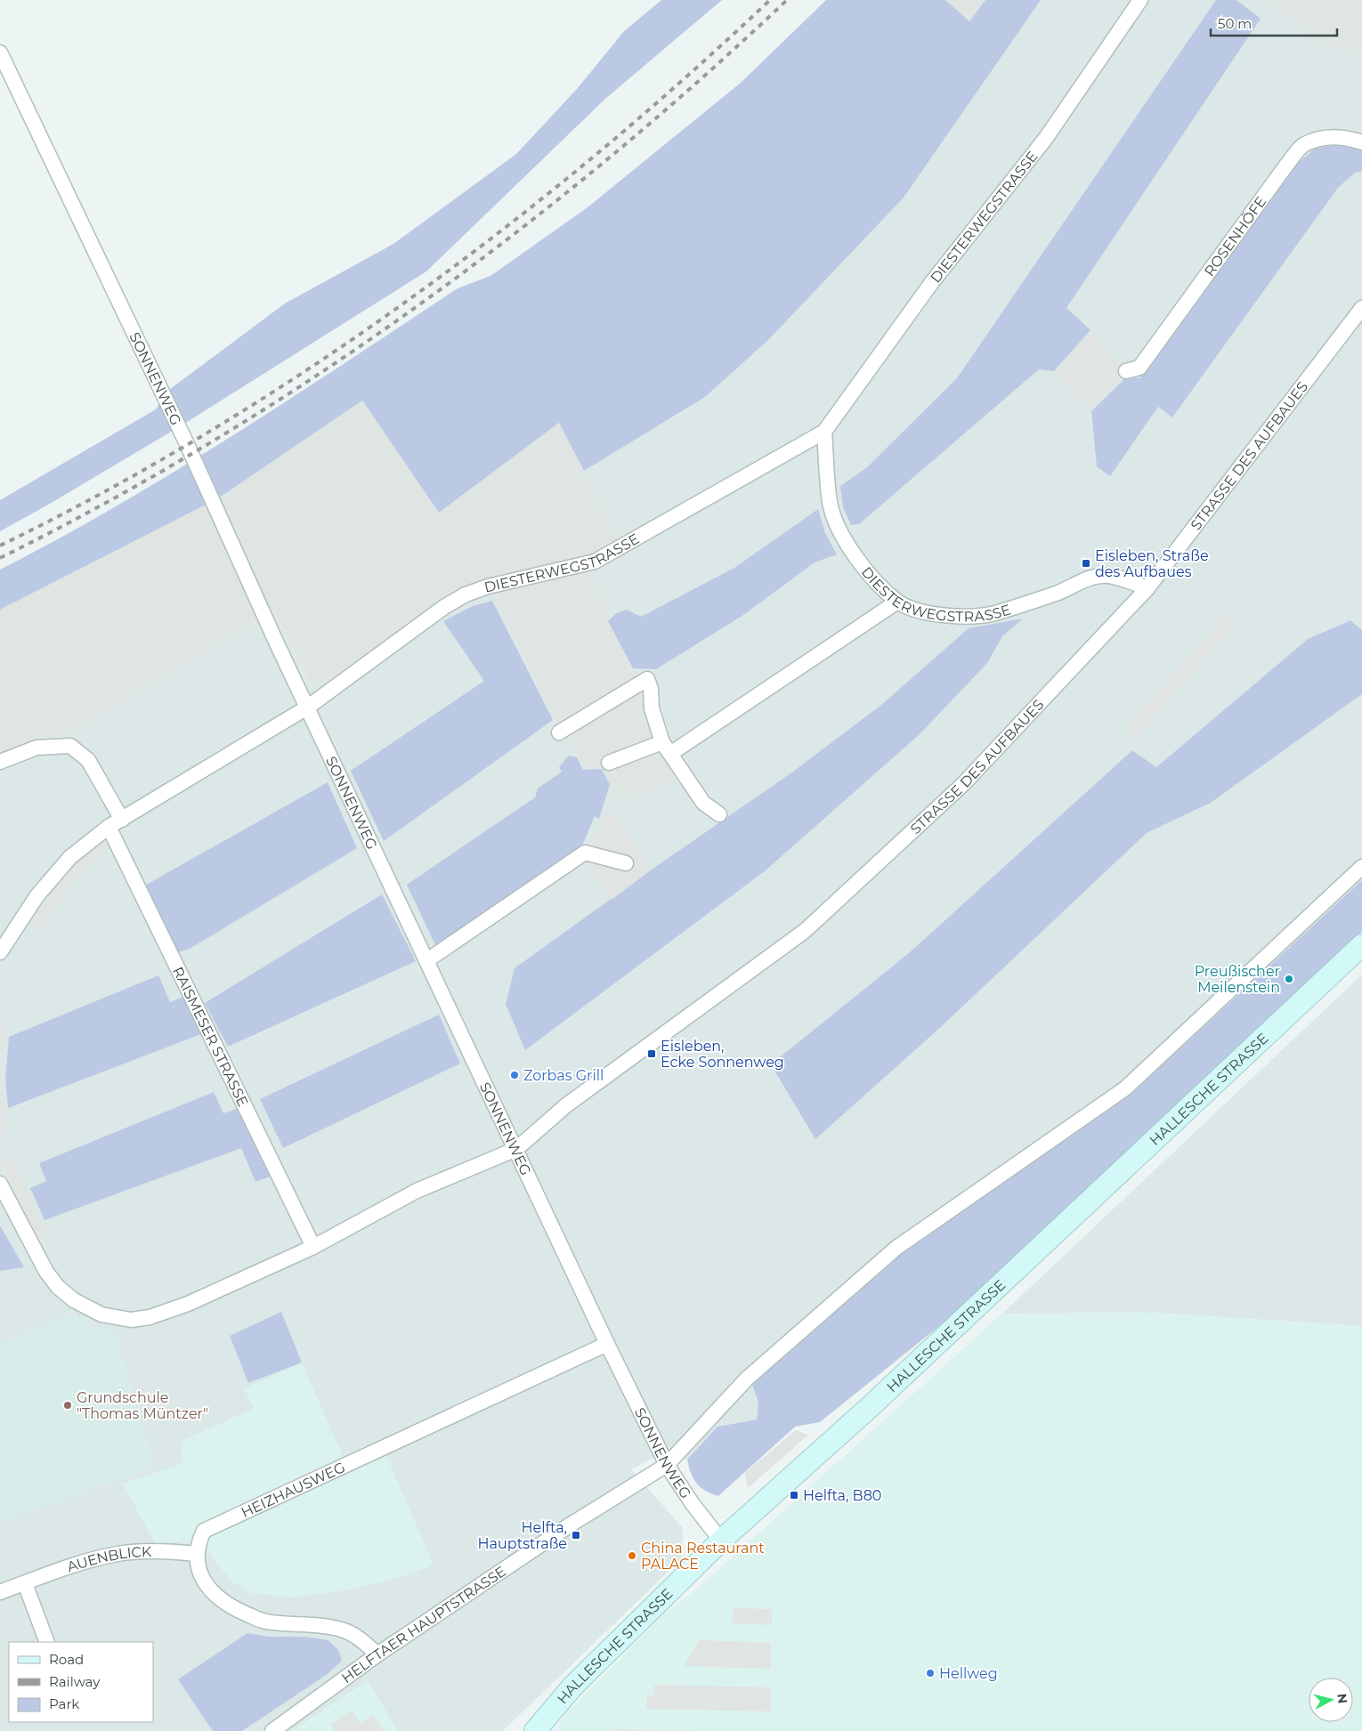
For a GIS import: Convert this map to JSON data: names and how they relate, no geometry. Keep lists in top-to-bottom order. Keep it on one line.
{"streets":{"main road":["HALLESCHE STRASSE"],"street":["DIESTERWEGSTRASSE","ROSENHÖFE","SONNENWEG","STRASSE DES AUFBAUES","RAISMESER STRASSE","HEIZHAUSWEG","AUENBLICK","HELFTAER HAUPTSTRASSE"]},"crossings":[["DIESTERWEGSTRASSE","SONNENWEG"],["DIESTERWEGSTRASSE","STRASSE DES AUFBAUES"],["SONNENWEG","STRASSE DES AUFBAUES"],["SONNENWEG","HALLESCHE STRASSE"],["SONNENWEG","HEIZHAUSWEG"],["SONNENWEG","HELFTAER HAUPTSTRASSE"],["HEIZHAUSWEG","AUENBLICK"],["HEIZHAUSWEG","HELFTAER HAUPTSTRASSE"]],"places":{"transit":["Eisleben, Straße des Aufbaues","Eisleben, Ecke Sonnenweg","Helfta, B80","Helfta, Hauptstraße"],"other":["Preußischer Meilenstein","Zorbas Grill","Grundschule \"Thomas Müntzer\"","China Restaurant PALACE","Hellweg"]},"legend":["Road","Railway","Park"],"scale_bar":"50 m","north":"right"}
